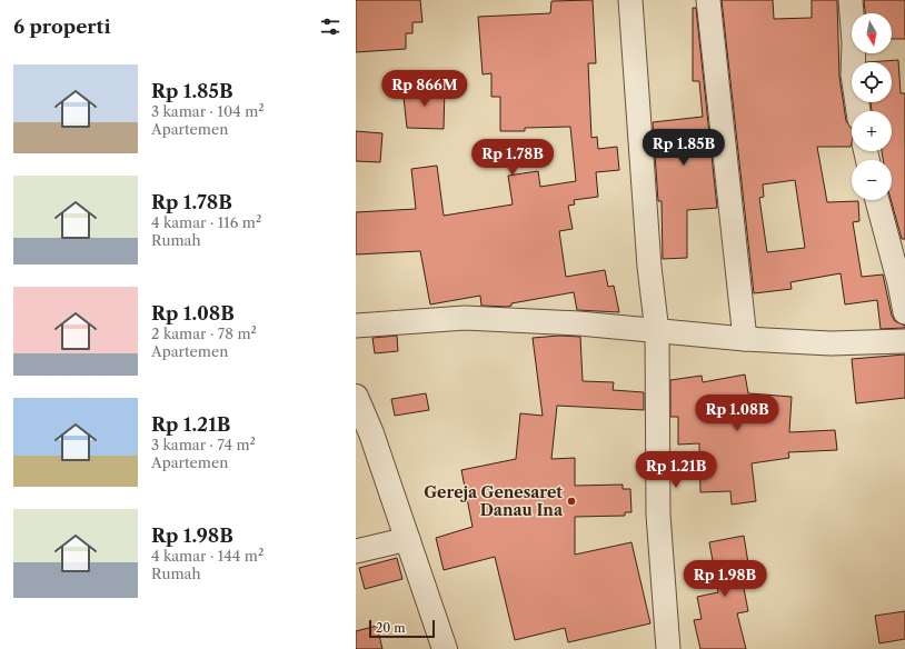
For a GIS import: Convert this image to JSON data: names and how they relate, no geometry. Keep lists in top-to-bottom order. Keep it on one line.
{"places":["Gereja Genesaret Danau Ina"],"scale_bar":"20 m","north":"bottom","page":{"heading":"6 properti","map_buttons":["+","−"],"list":[{"name":"Rp 1.85B","note":"3 kamar · 104 m² · Apartemen"},{"name":"Rp 1.78B","note":"4 kamar · 116 m² · Rumah"},{"name":"Rp 1.08B","note":"2 kamar · 78 m² · Apartemen"},{"name":"Rp 1.21B","note":"3 kamar · 74 m² · Apartemen"},{"name":"Rp 1.98B","note":"4 kamar · 144 m² · Rumah"}],"price":["Rp 866M","Rp 1.85B","Rp 1.78B","Rp 1.08B","Rp 1.21B","Rp 1.98B"],"scale":"20 m"}}
